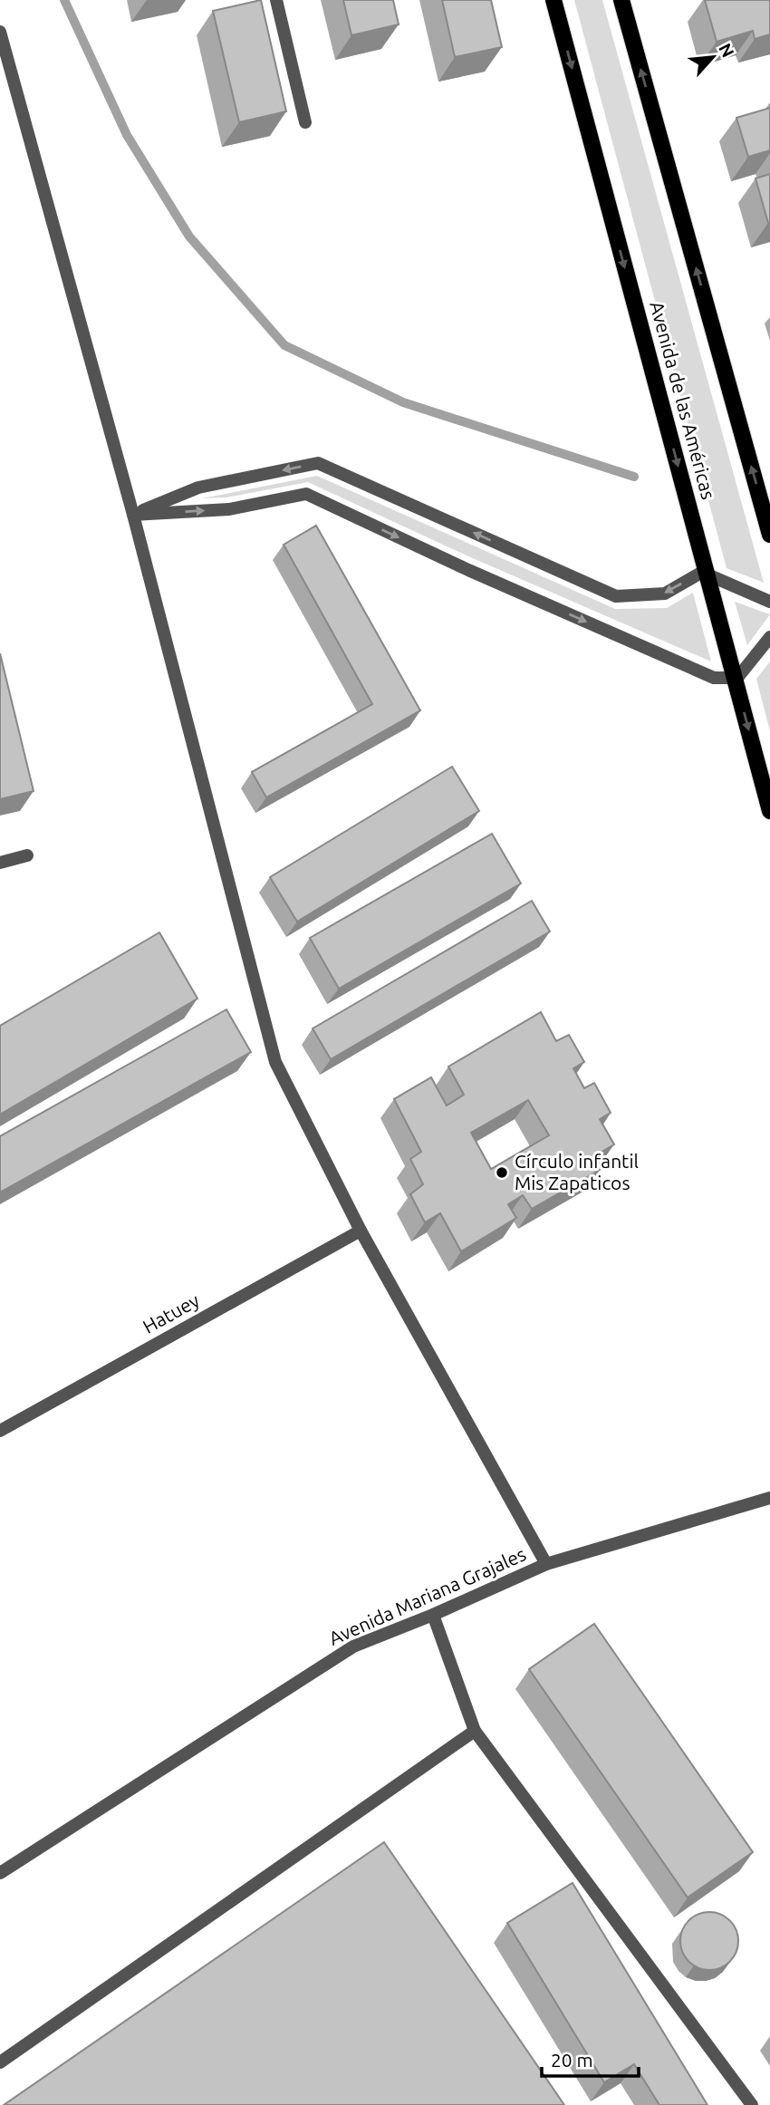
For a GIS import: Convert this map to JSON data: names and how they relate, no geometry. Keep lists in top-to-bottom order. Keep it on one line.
{"streets":{"main road":["Avenida de las Américas"],"street":["Hatuey","Avenida Mariana Grajales"]},"places":["Círculo infantil Mis Zapaticos"],"scale_bar":"20 m","north":"top right"}
